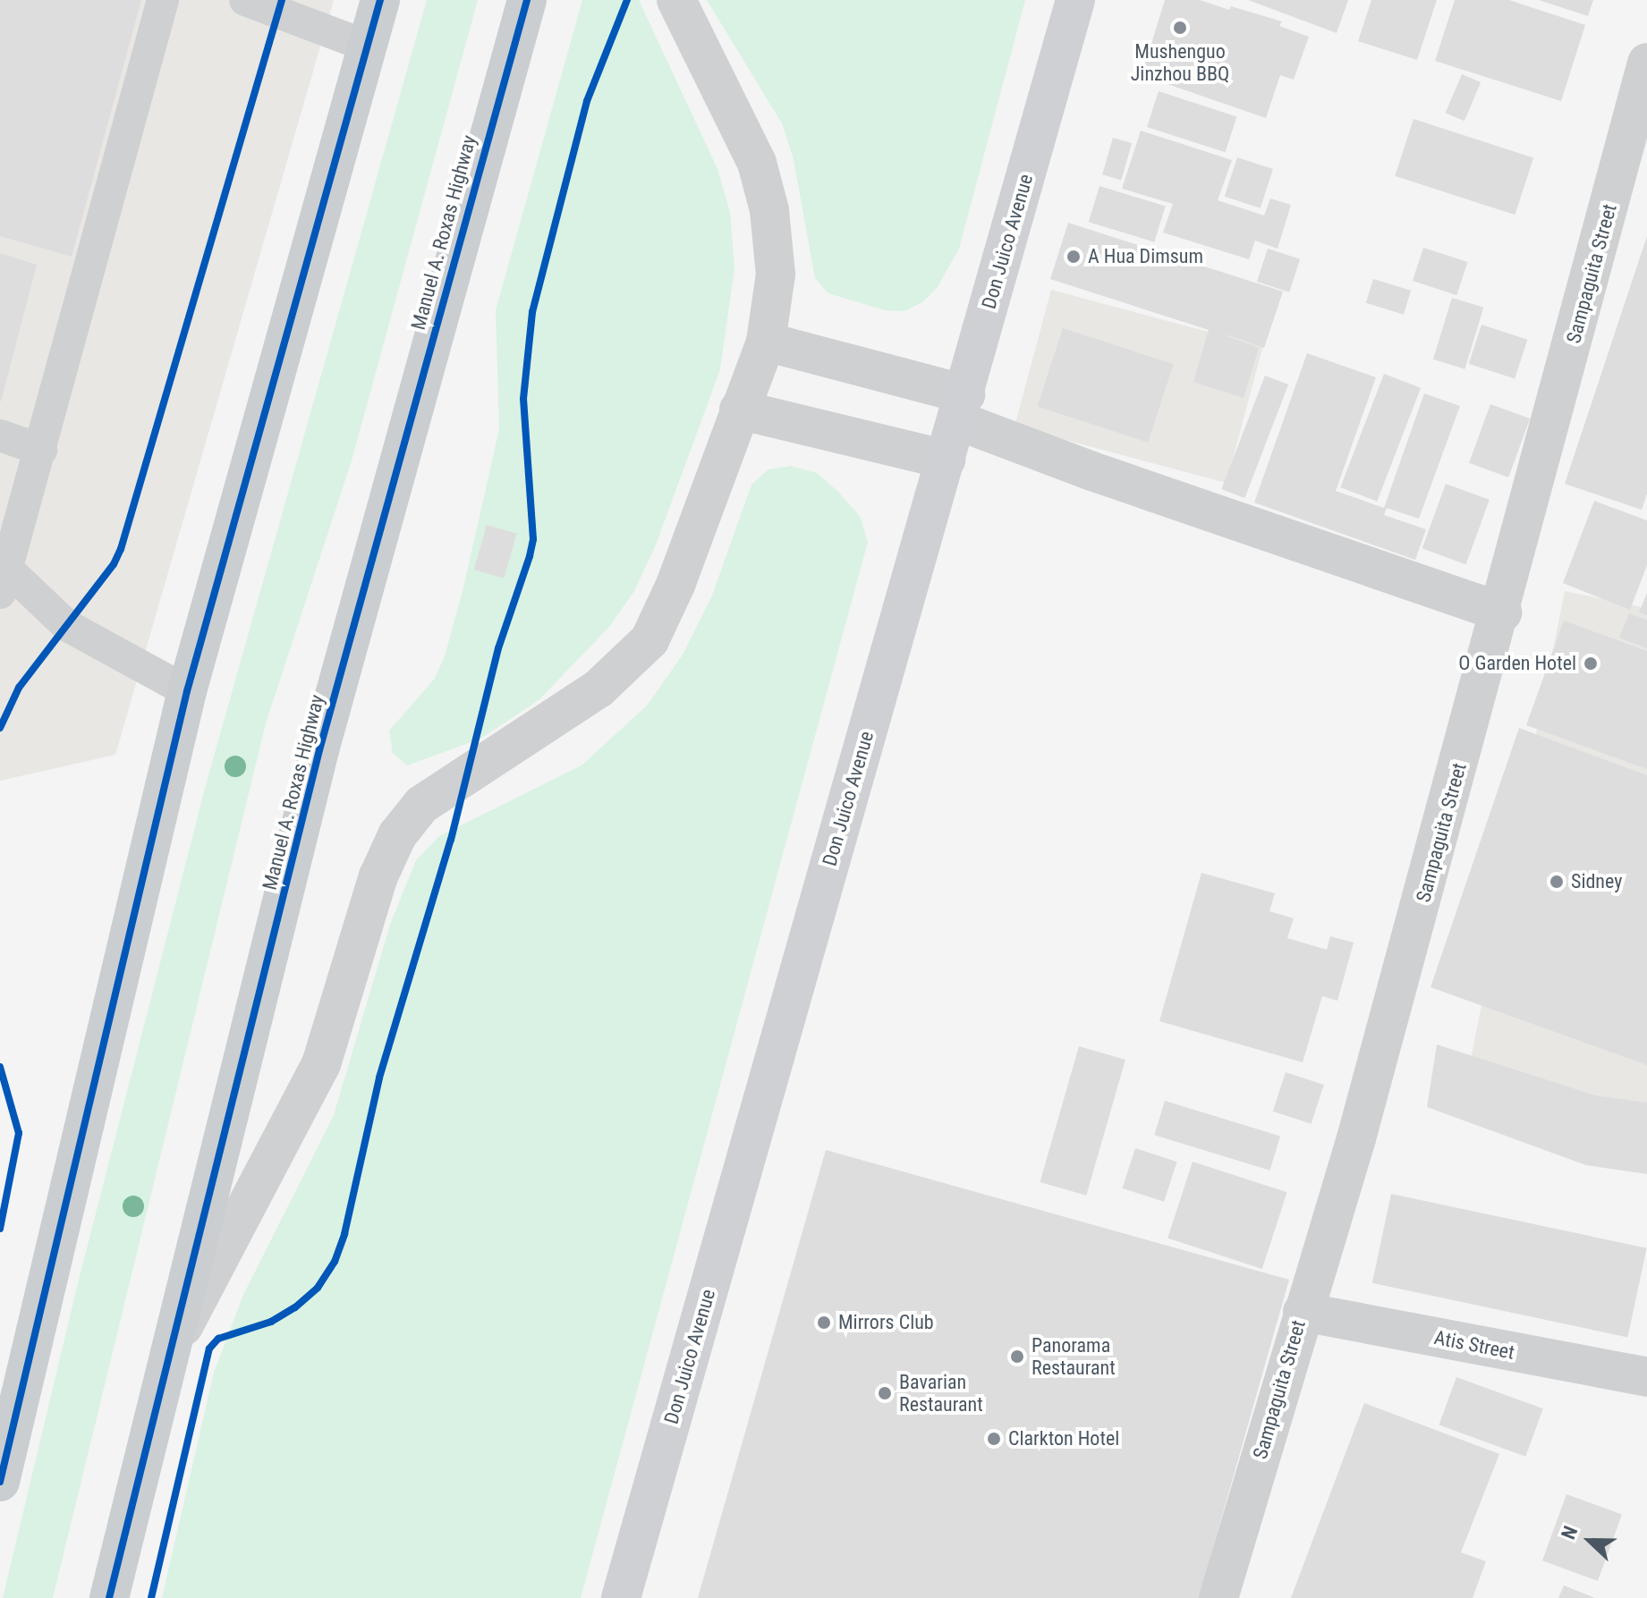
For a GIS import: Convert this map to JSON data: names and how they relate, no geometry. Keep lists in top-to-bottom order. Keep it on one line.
{"streets":{"main road":["Manuel A. Roxas Highway","Don Juico Avenue"],"street":["Sampaguita Street","Atis Street"]},"crossings":[["Sampaguita Street","Atis Street"]],"places":["Mushenguo Jinzhou BBQ","A Hua Dimsum","O Garden Hotel","Sidney","Mirrors Club","Panorama Restaurant","Bavarian Restaurant","Clarkton Hotel"],"north":"left"}
